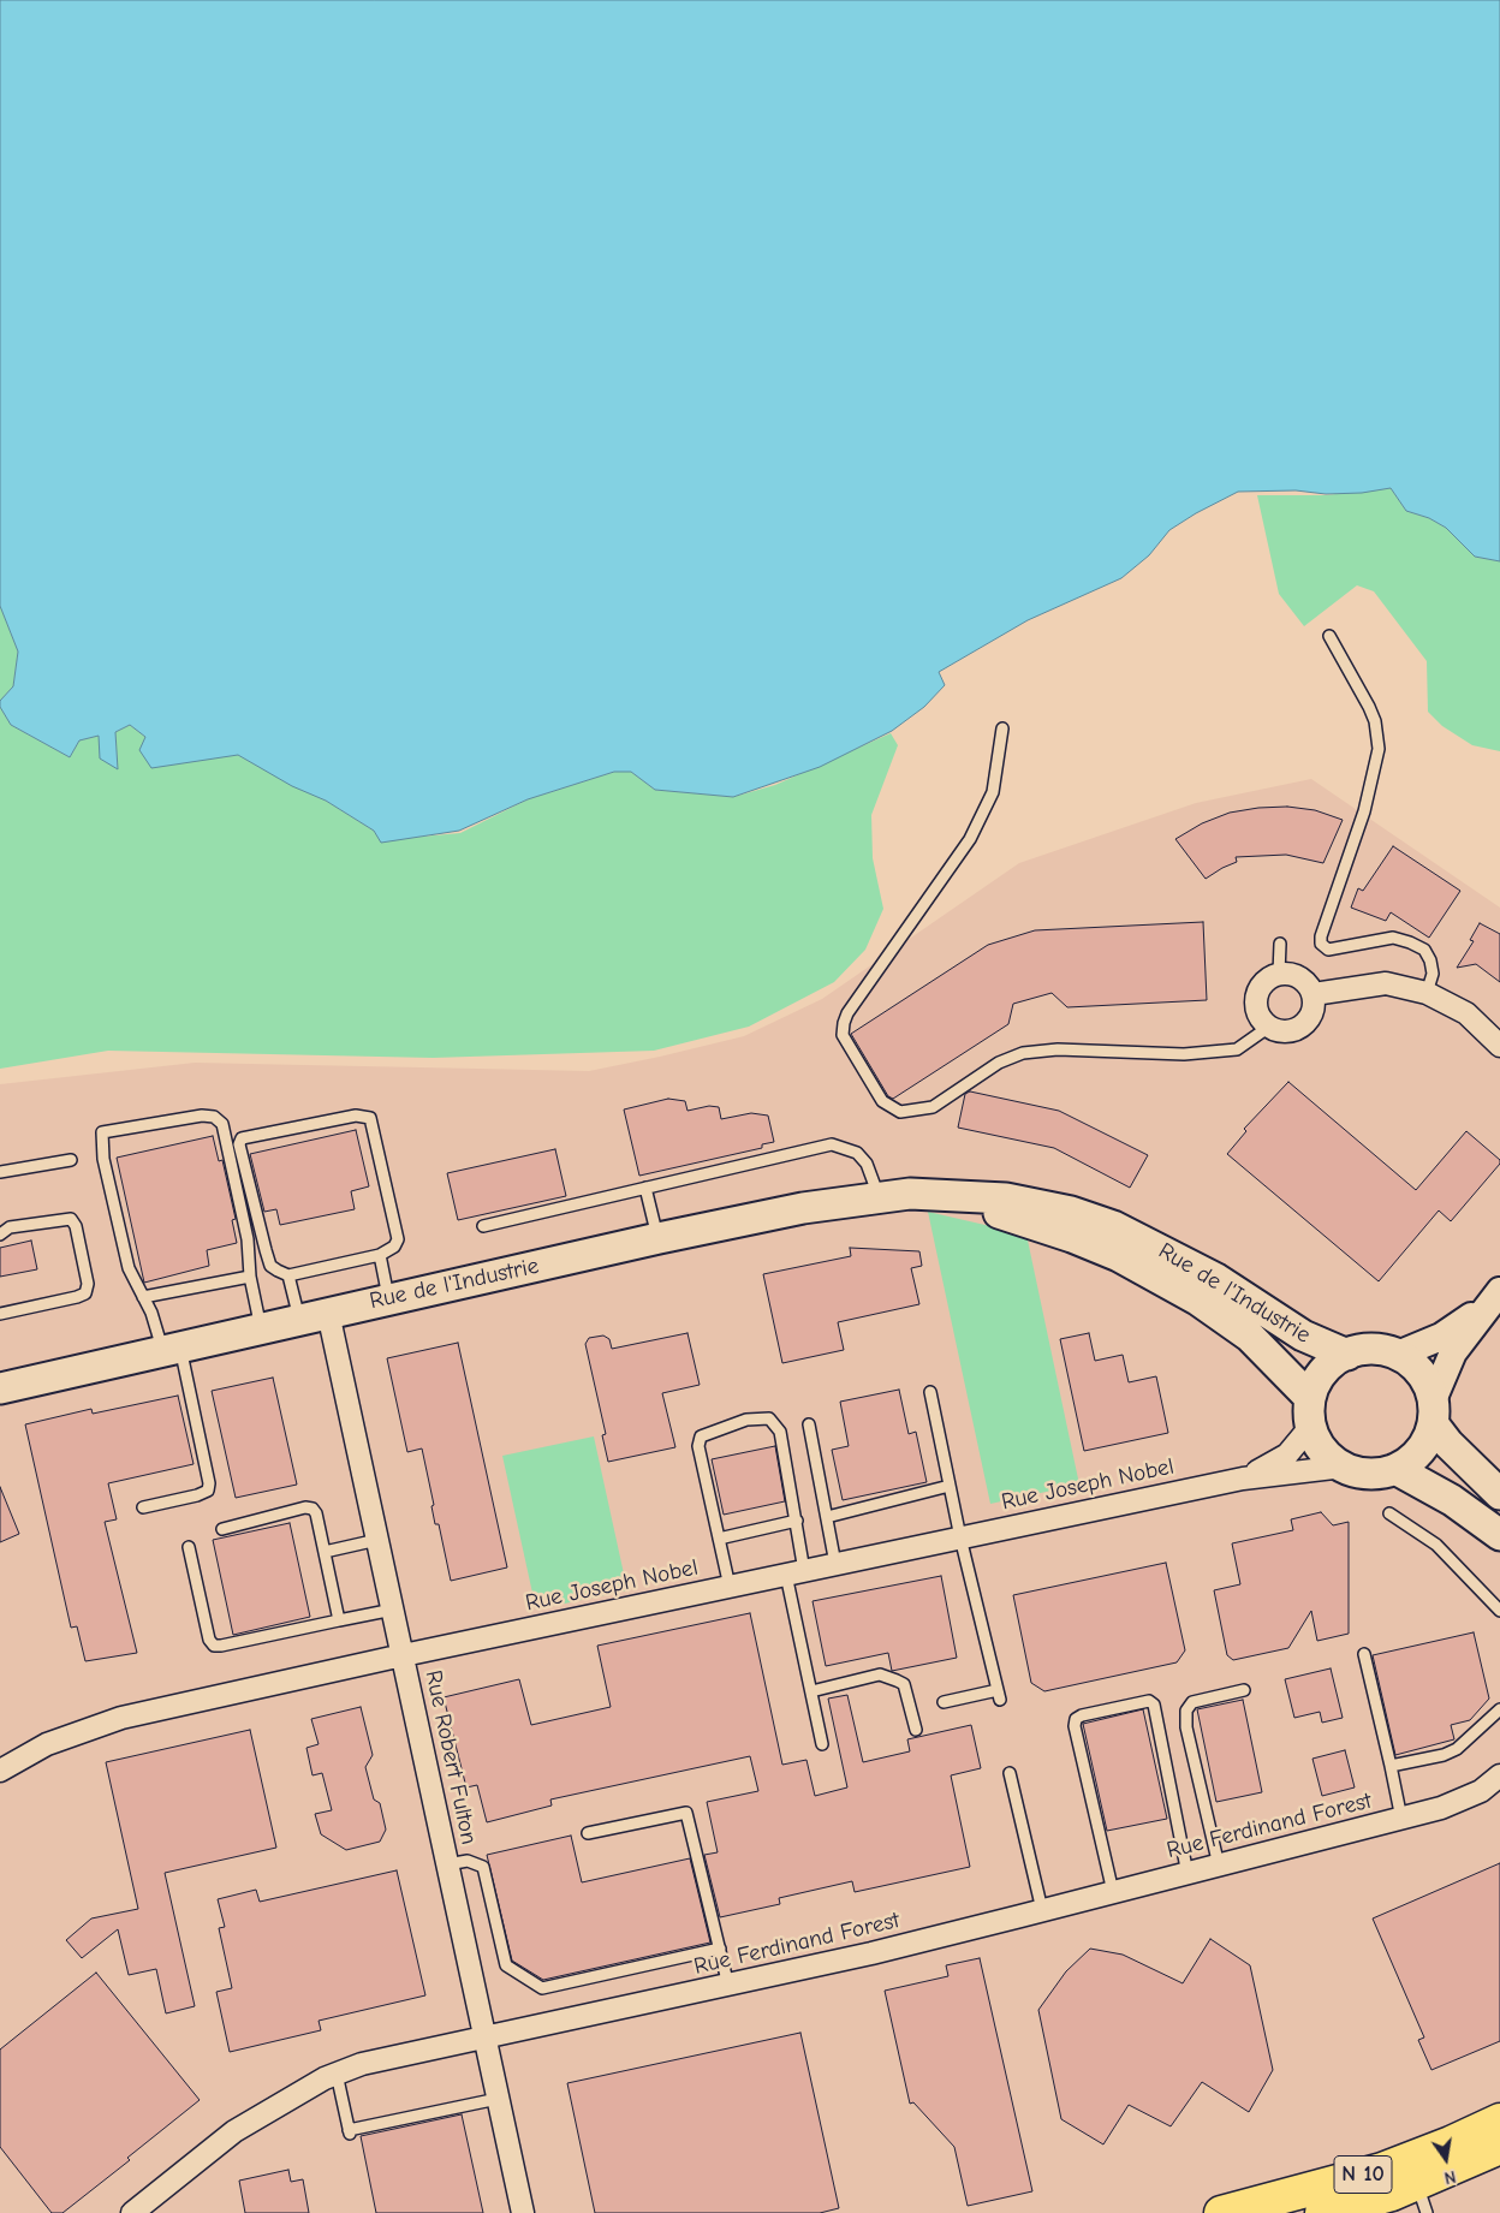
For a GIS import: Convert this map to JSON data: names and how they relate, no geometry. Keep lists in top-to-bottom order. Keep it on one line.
{"streets":{"main road":["Rue de l'Industrie","N 10"],"street":["Rue Joseph Nobel","Rue Robert Fulton","Rue Ferdinand Forest"]},"crossings":[["Rue de l'Industrie","Rue Joseph Nobel"],["Rue de l'Industrie","Rue Robert Fulton"],["Rue Joseph Nobel","Rue Robert Fulton"],["Rue Robert Fulton","Rue Ferdinand Forest"]],"north":"bottom"}
